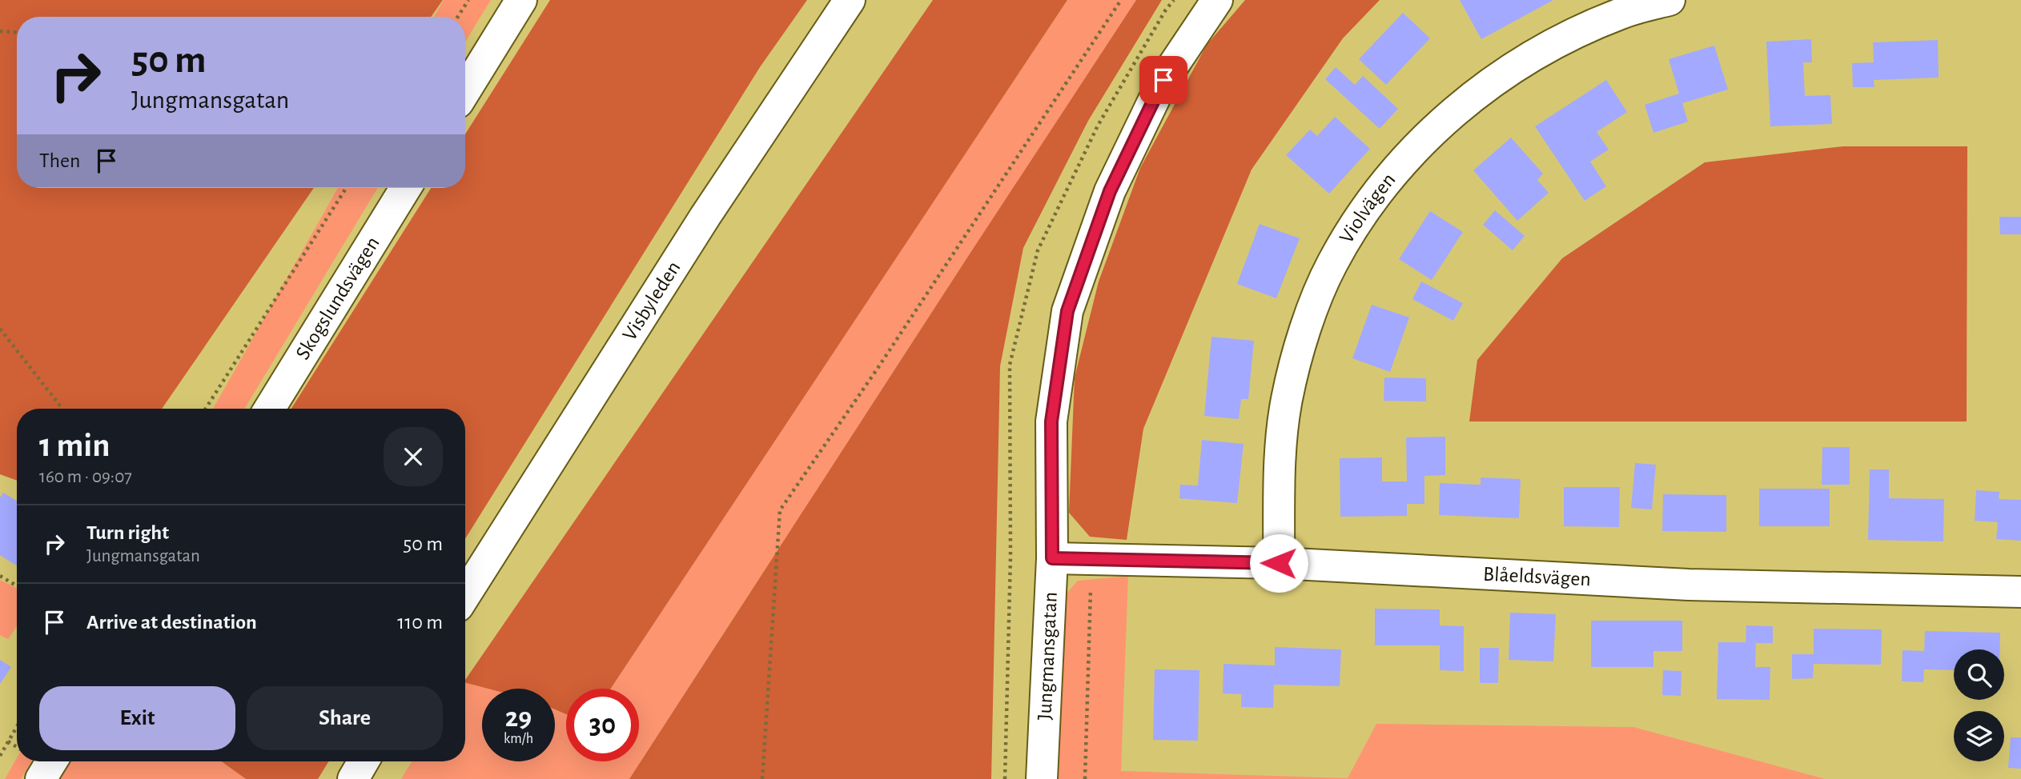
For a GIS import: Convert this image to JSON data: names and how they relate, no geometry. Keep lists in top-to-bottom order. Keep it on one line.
{"streets":{"street":["Violvägen","Skogslundsvägen","Visbyleden","Blåeldsvägen","Jungmansgatan"]},"crossings":[["Violvägen","Blåeldsvägen"],["Blåeldsvägen","Jungmansgatan"]],"page":{"turn":["50 m","Jungmansgatan"],"then":"Then","heading":["1 min","160 m · 09:07"],"list":[{"name":"Turn right","note":"Jungmansgatan","value":"50 m"},{"name":"Arrive at destination","value":"110 m"}],"buttons":["Exit","Share"],"speed":"29 km/h","limit":"30"}}
